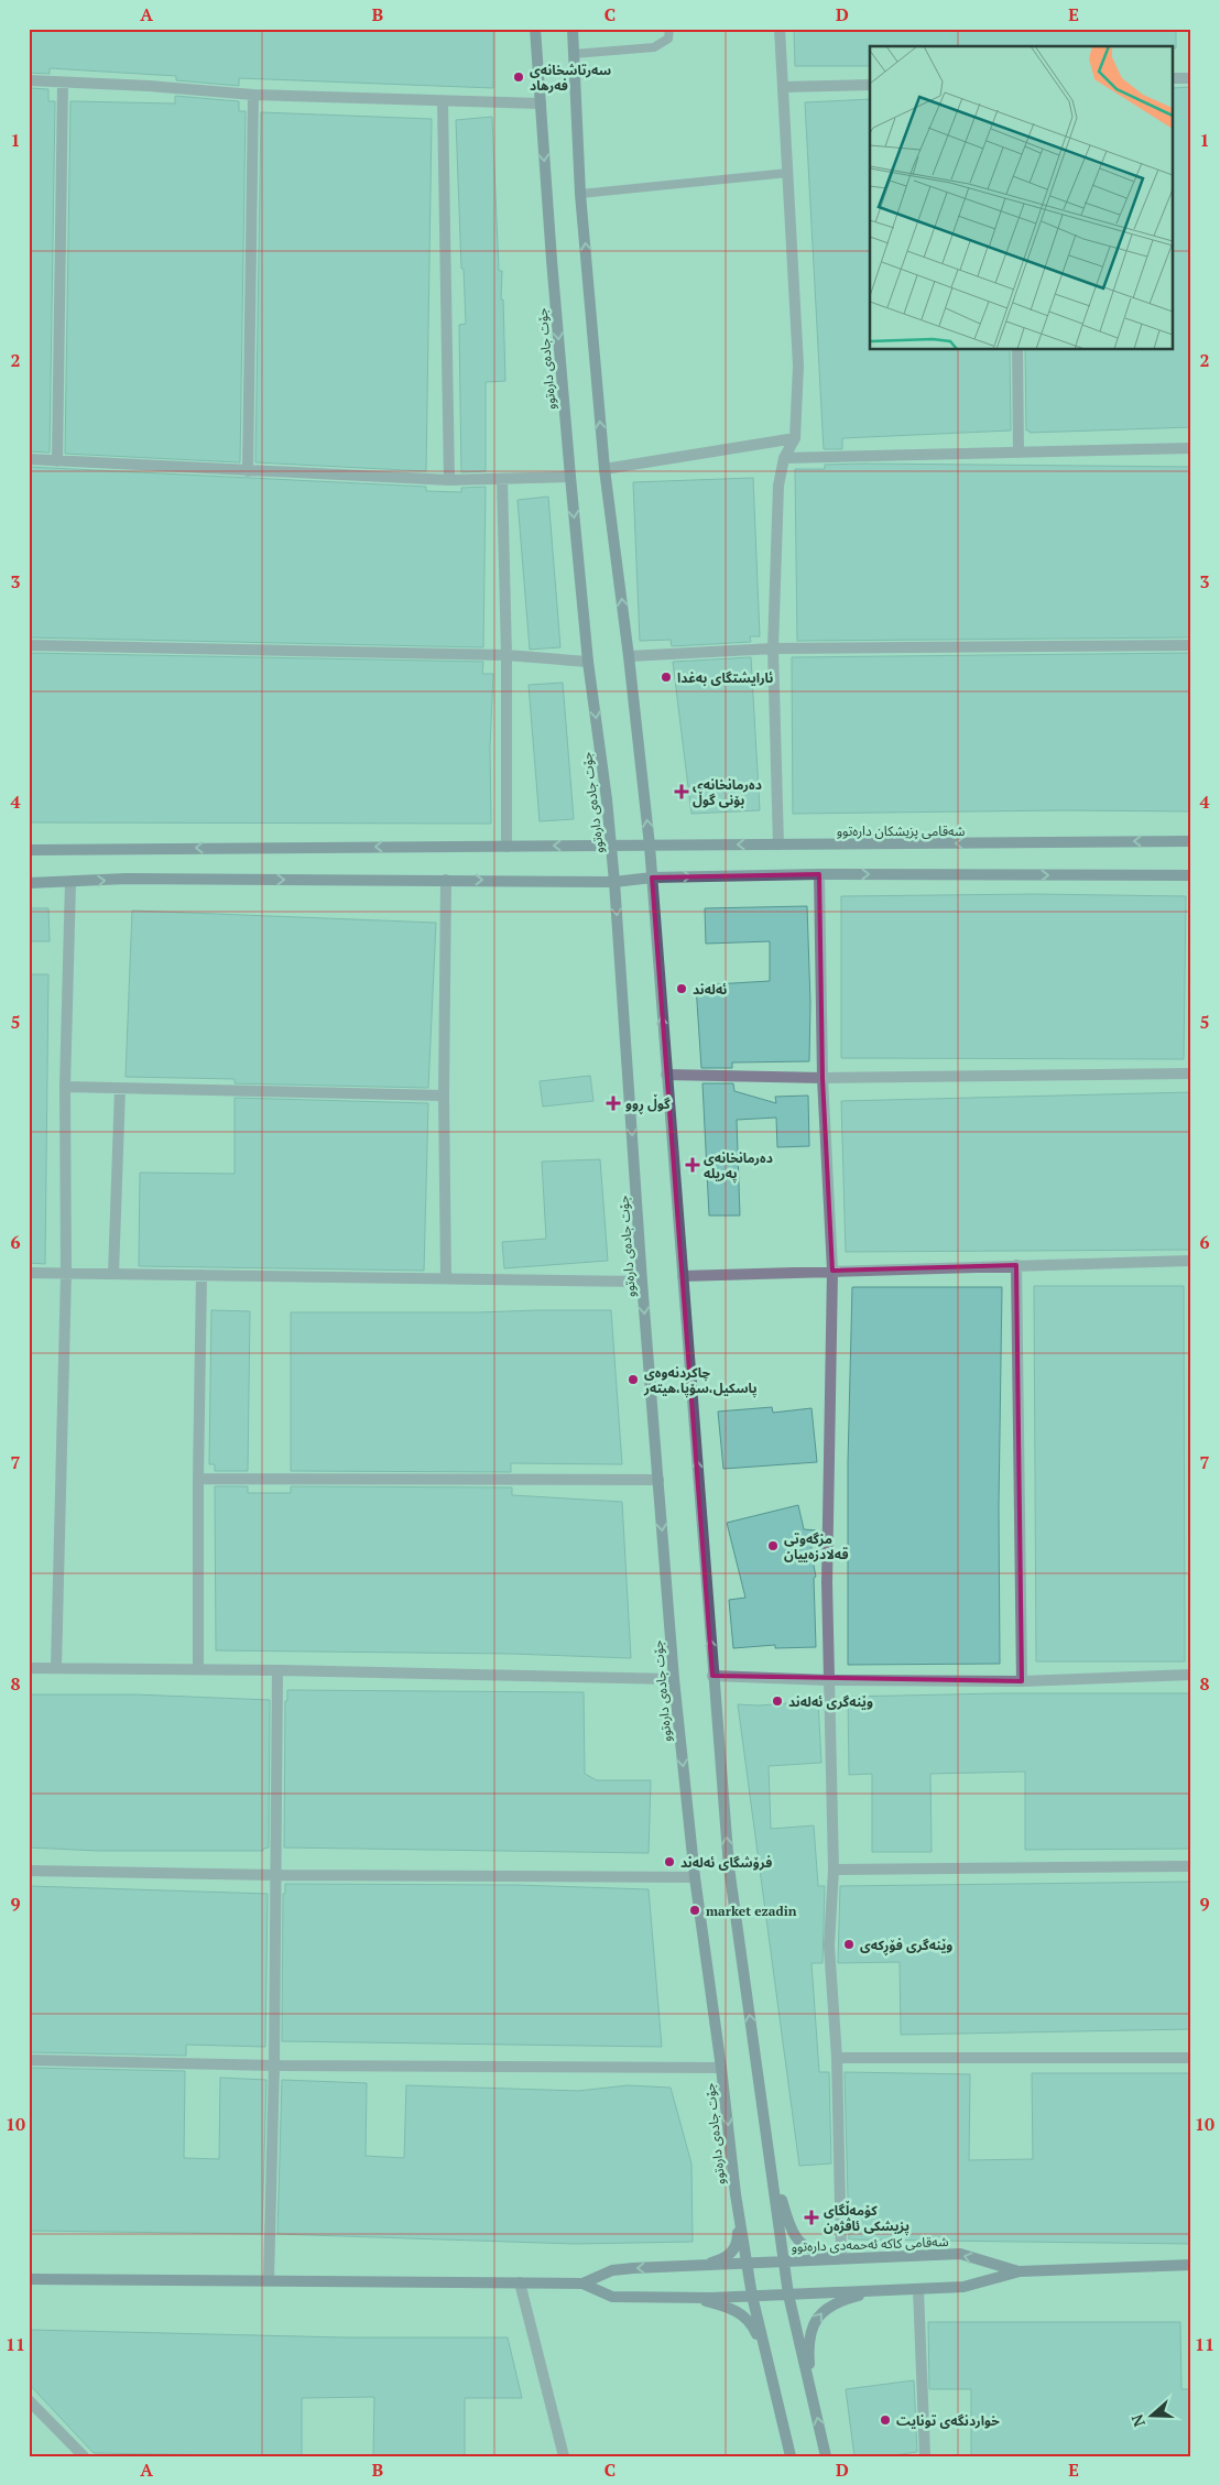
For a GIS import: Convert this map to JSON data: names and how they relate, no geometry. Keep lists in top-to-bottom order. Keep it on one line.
{"streets":{"main road":["جۆت جادەی دارەتوو","شەقامی پزیشکان دارەتوو","شەقامی کاکە ئەحمەدی دارەتوو"]},"crossings":[["جۆت جادەی دارەتوو","شەقامی پزیشکان دارەتوو"],["جۆت جادەی دارەتوو","شەقامی کاکە ئەحمەدی دارەتوو"]],"places":{"other":["سەرتاشخانەی فەرهاد","ئارایشتگای بەغدا","ئەلەند","چاکردنەوەی پاسکیل،سۆپا،هیتەر","مزگەوتی قەلادزەییان","وێنەگری ئەلەند","فرۆشگای ئەلەند","market ezadin","وێنەگری فۆڕکەی","خواردنگەی تونایت"],"health":["دەرمانخانەی بۆنی گوڵ","گوڵ ڕوو","دەرمانخانەی پەریلە","کۆمەڵگای پزیشکی ئاڤژەن"]},"north":"left","grid":{"columns":["A","B","C","D","E"],"rows":["1","2","3","4","5","6","7","8","9","10","11"]}}
